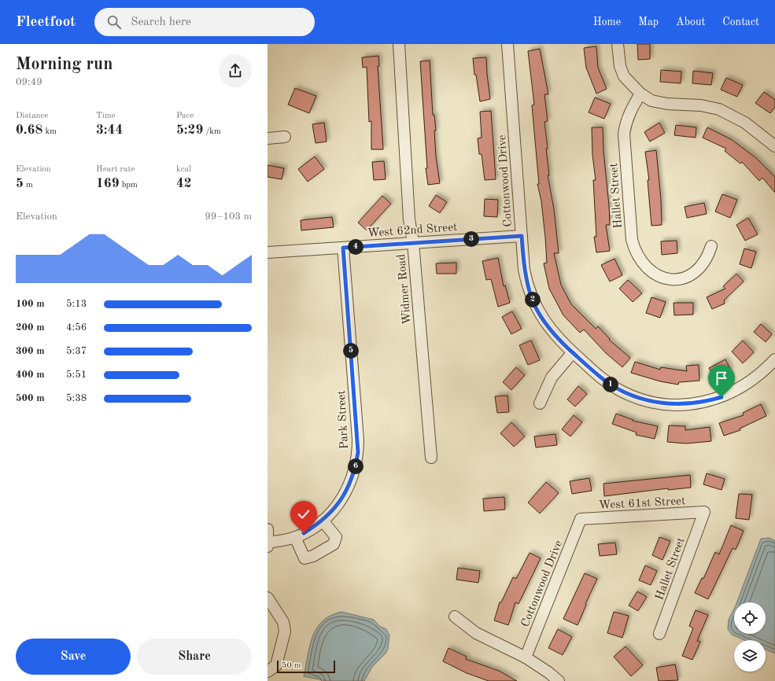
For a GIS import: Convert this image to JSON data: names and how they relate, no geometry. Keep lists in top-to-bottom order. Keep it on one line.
{"streets":{"street":["Cottonwood Drive","Hallet Street","West 62nd Street","Widmer Road","Park Street","West 61st Street"]},"crossings":[["Cottonwood Drive","West 62nd Street"],["Cottonwood Drive","West 61st Street"],["Hallet Street","West 61st Street"],["West 62nd Street","Widmer Road"],["West 62nd Street","Park Street"]],"scale_bar":"50 m","page":{"header":"Fleetfoot","search":"Search here","nav":["Home","Map","About","Contact"],"heading":["Morning run","09:49"],"stats":[["Distance","0.68 km"],["Time","3:44"],["Pace","5:29 /km"],["Elevation","5 m"],["Heart rate","169 bpm"],["kcal","42"]],"chart":["Elevation","99–103 m"],"pins":["3","4","2","5","1","6"],"list":[{"name":"100 m","note":"5:13"},{"name":"200 m","note":"4:56"},{"name":"300 m","note":"5:37"},{"name":"400 m","note":"5:51"},{"name":"500 m","note":"5:38"}],"buttons":["Save","Share"],"scale":"50 m"}}
